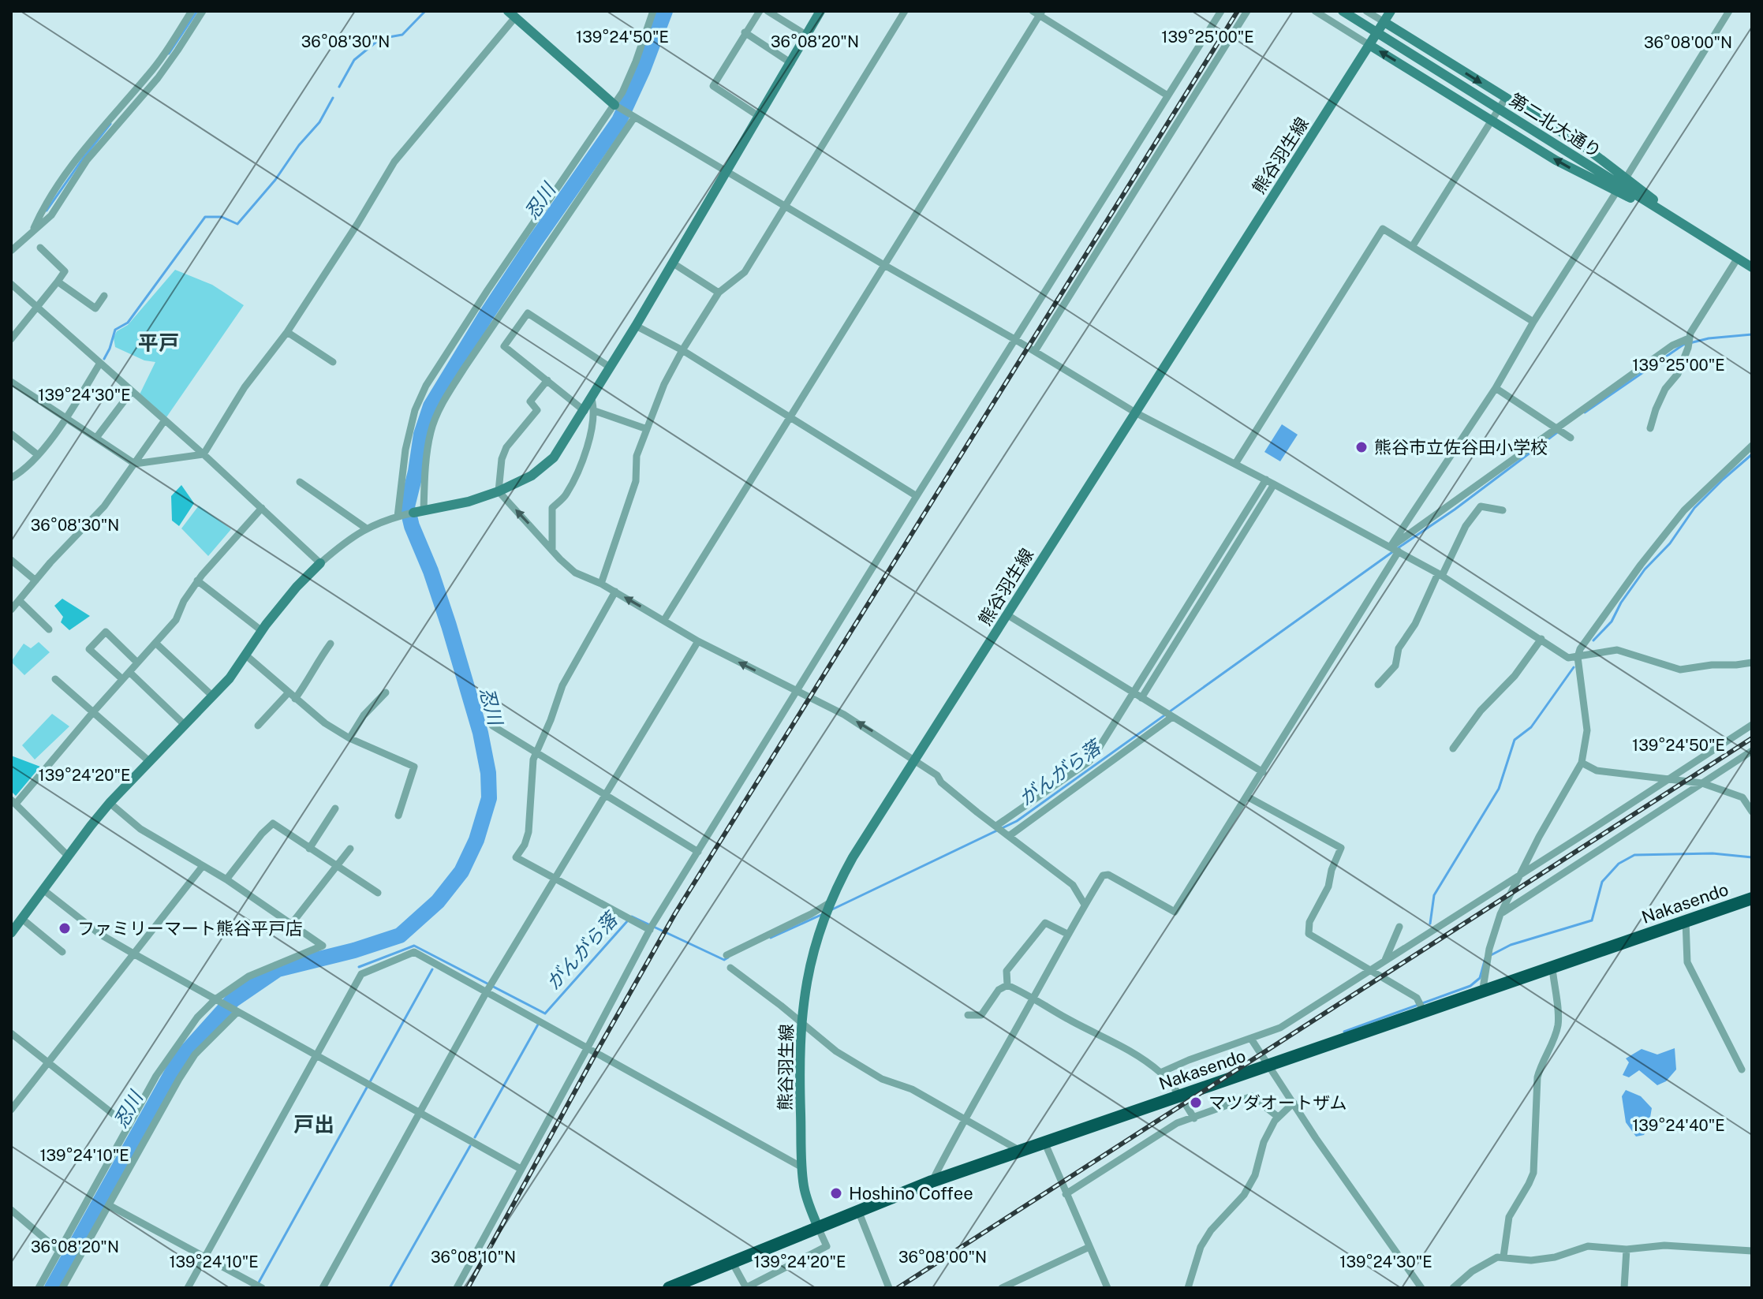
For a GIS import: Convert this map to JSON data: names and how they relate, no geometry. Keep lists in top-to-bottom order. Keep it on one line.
{"streets":{"highway":["Nakasendo"],"street":["第二北大通り","熊谷羽生線"]},"crossings":[["熊谷羽生線","Nakasendo"]],"districts":["平戸","戸出"],"water":["忍川","がんがら落"],"places":["熊谷市立佐谷田小学校","ファミリーマート熊谷平戸店","マツダオートザム","Hoshino Coffee"],"coordinates":["139°24'50\"E","139°25'00\"E","36°08'30\"N","36°08'20\"N","36°08'00\"N","139°24'30\"E","139°24'20\"E","139°24'40\"E","139°24'10\"E","36°08'10\"N"]}
